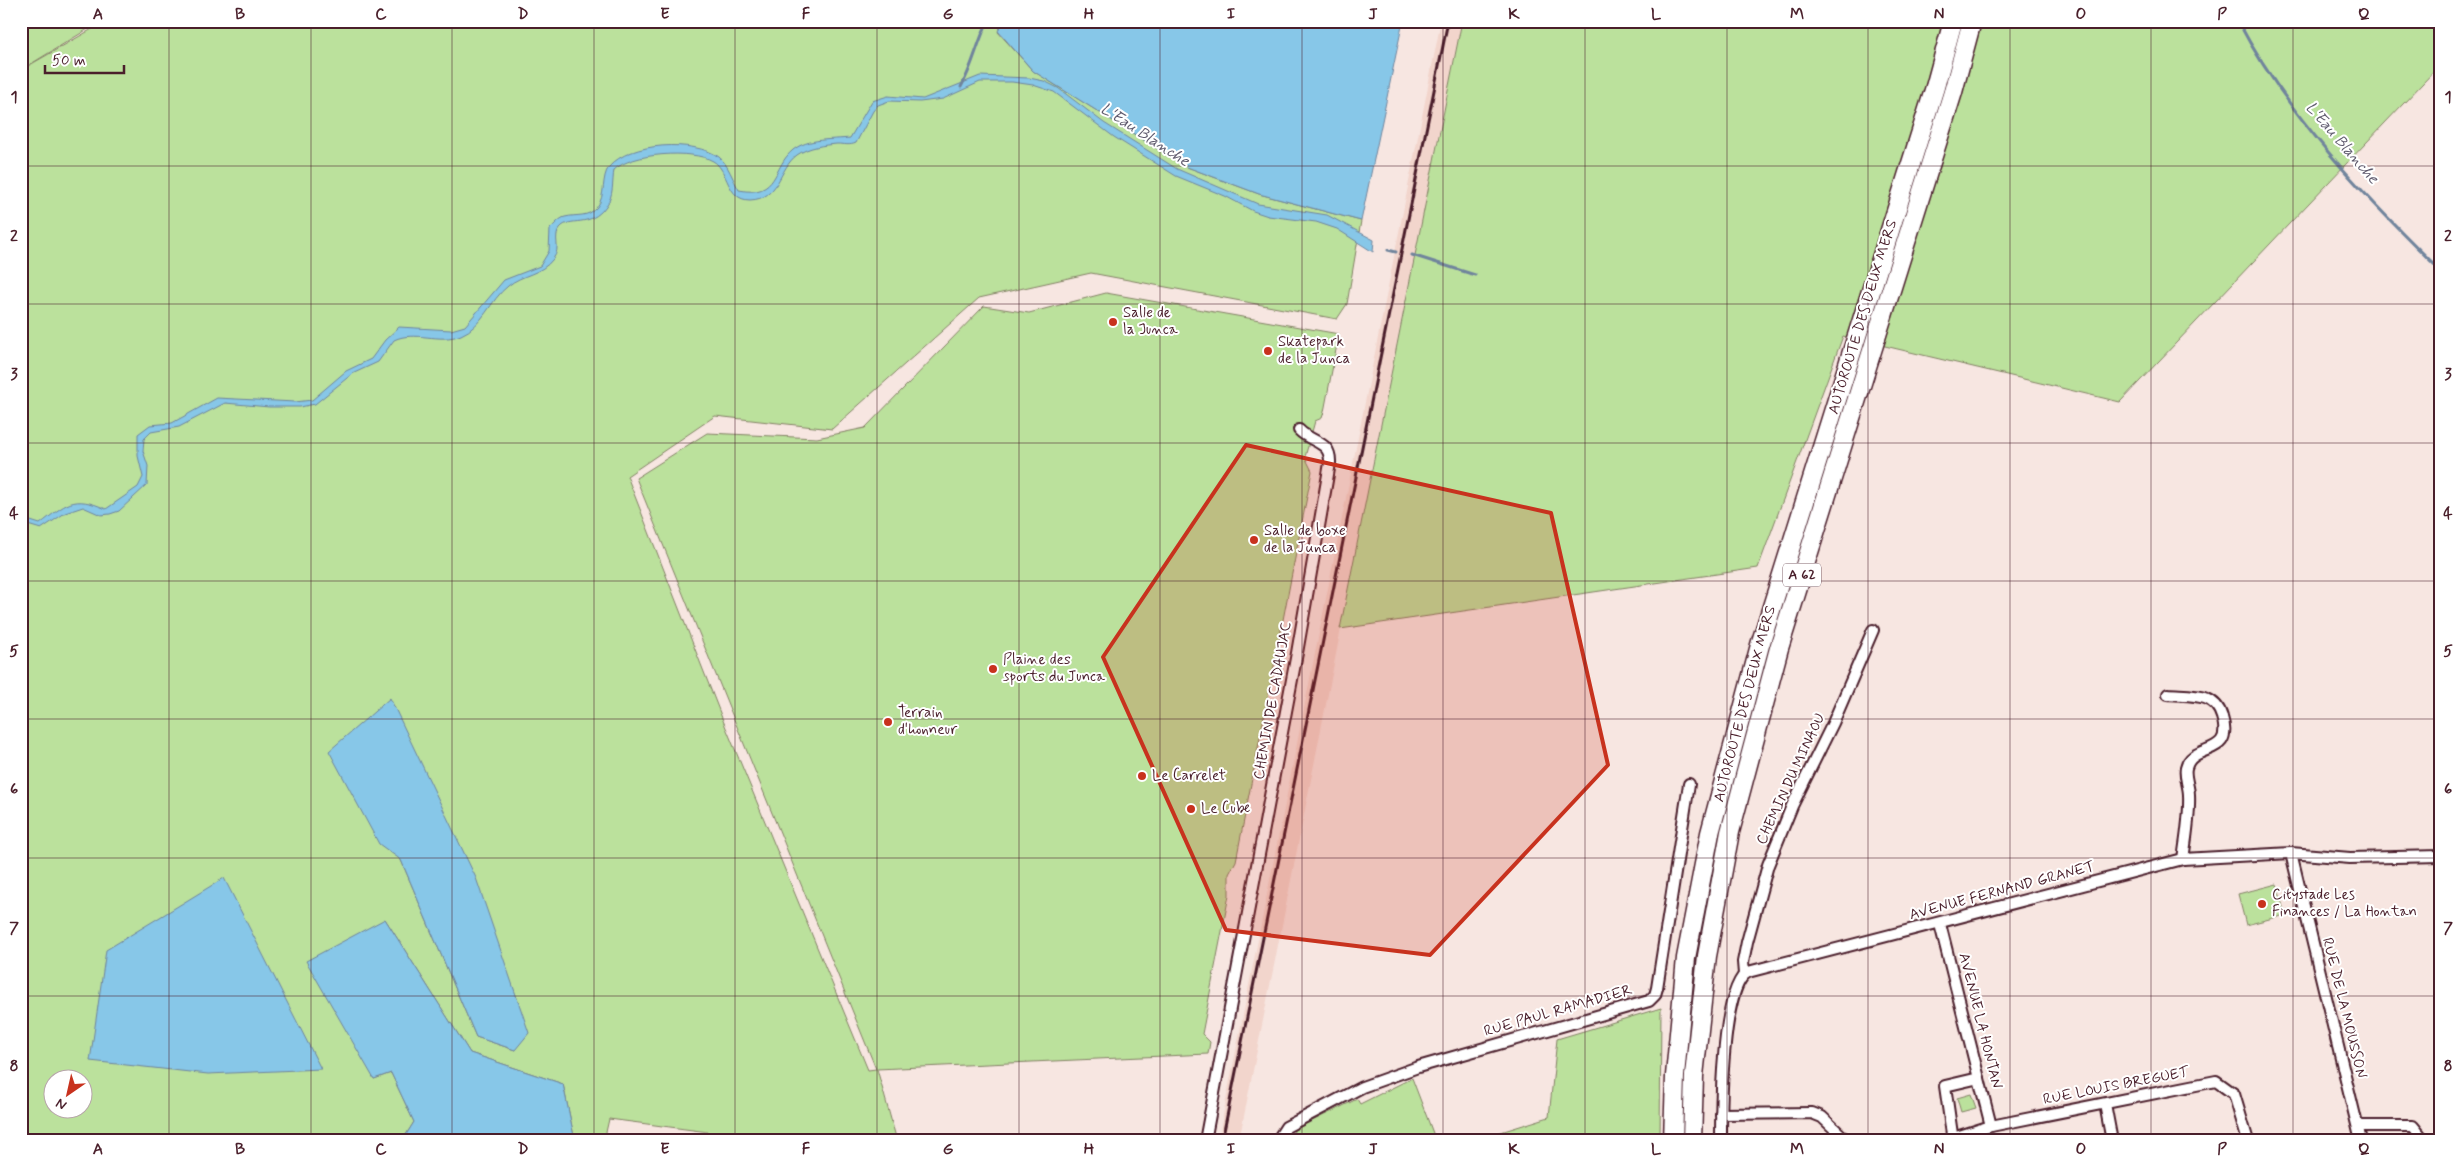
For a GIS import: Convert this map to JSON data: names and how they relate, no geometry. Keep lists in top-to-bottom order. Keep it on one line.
{"streets":{"highway":["AUTOROUTE DES DEUX MERS","A 62"],"street":["CHEMIN DE CADAUJAC","CHEMIN DU MINAOU","AVENUE FERNAND GRANET","RUE DE LA MOUSSON","RUE PAUL RAMADIER","AVENUE LA HONTAN","RUE LOUIS BREGUET"]},"crossings":[["CHEMIN DU MINAOU","AVENUE FERNAND GRANET"],["AVENUE FERNAND GRANET","RUE DE LA MOUSSON"],["AVENUE FERNAND GRANET","AVENUE LA HONTAN"],["AVENUE LA HONTAN","RUE LOUIS BREGUET"]],"water":["L'Eau Blanche"],"places":["Salle de la Junca","Skatepark de la Junca","Salle de boxe de la Junca","Plaine des sports du Junca","Terrain d'honneur","Le Carrelet","Le Cube","Citystade Les Finances / La Hontan"],"scale_bar":"50 m","north":"bottom left","grid":{"columns":["A","B","C","D","E","F","G","H","I","J","K","L","M","N","O","P","Q"],"rows":["1","2","3","4","5","6","7","8"]}}
